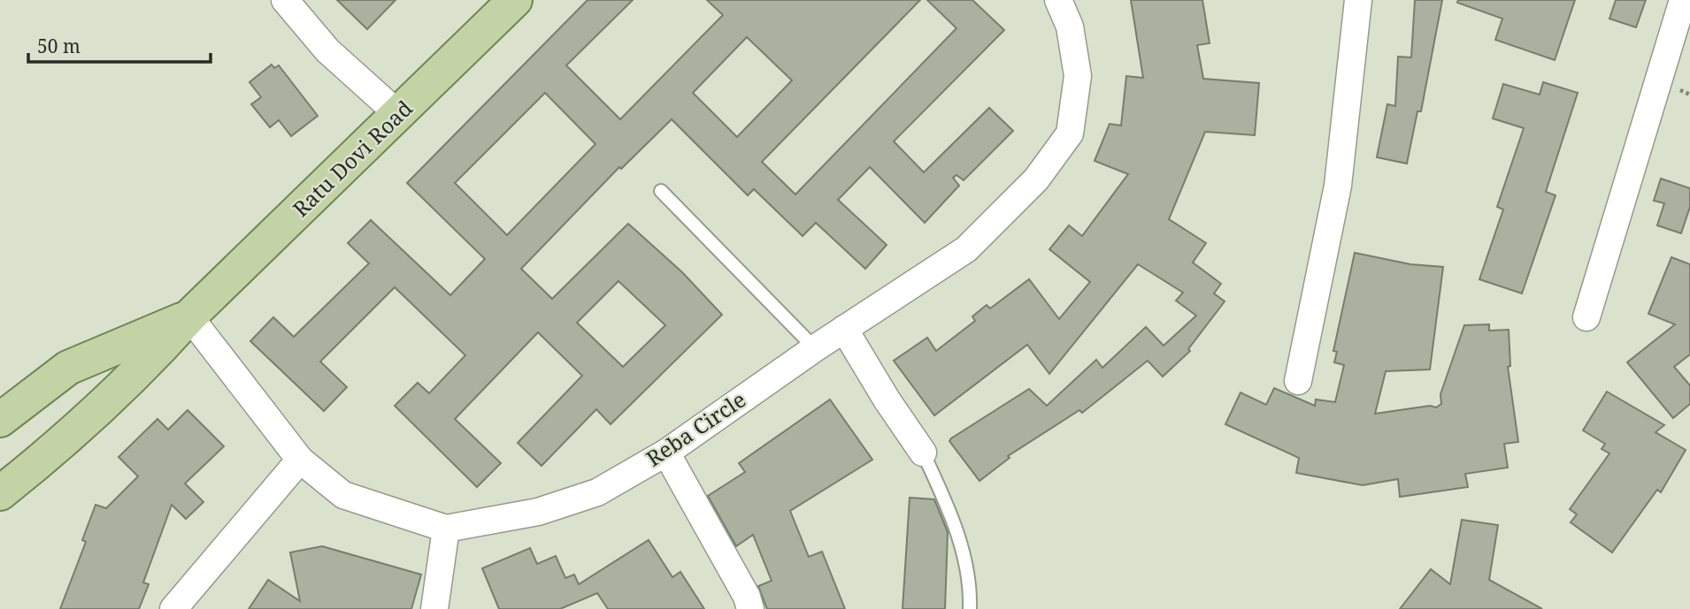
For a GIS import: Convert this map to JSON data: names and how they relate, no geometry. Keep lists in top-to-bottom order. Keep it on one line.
{"streets":{"main road":["Ratu Dovi Road"],"street":["Reba Circle"]},"crossings":[["Ratu Dovi Road","Reba Circle"]],"scale_bar":"50 m"}
